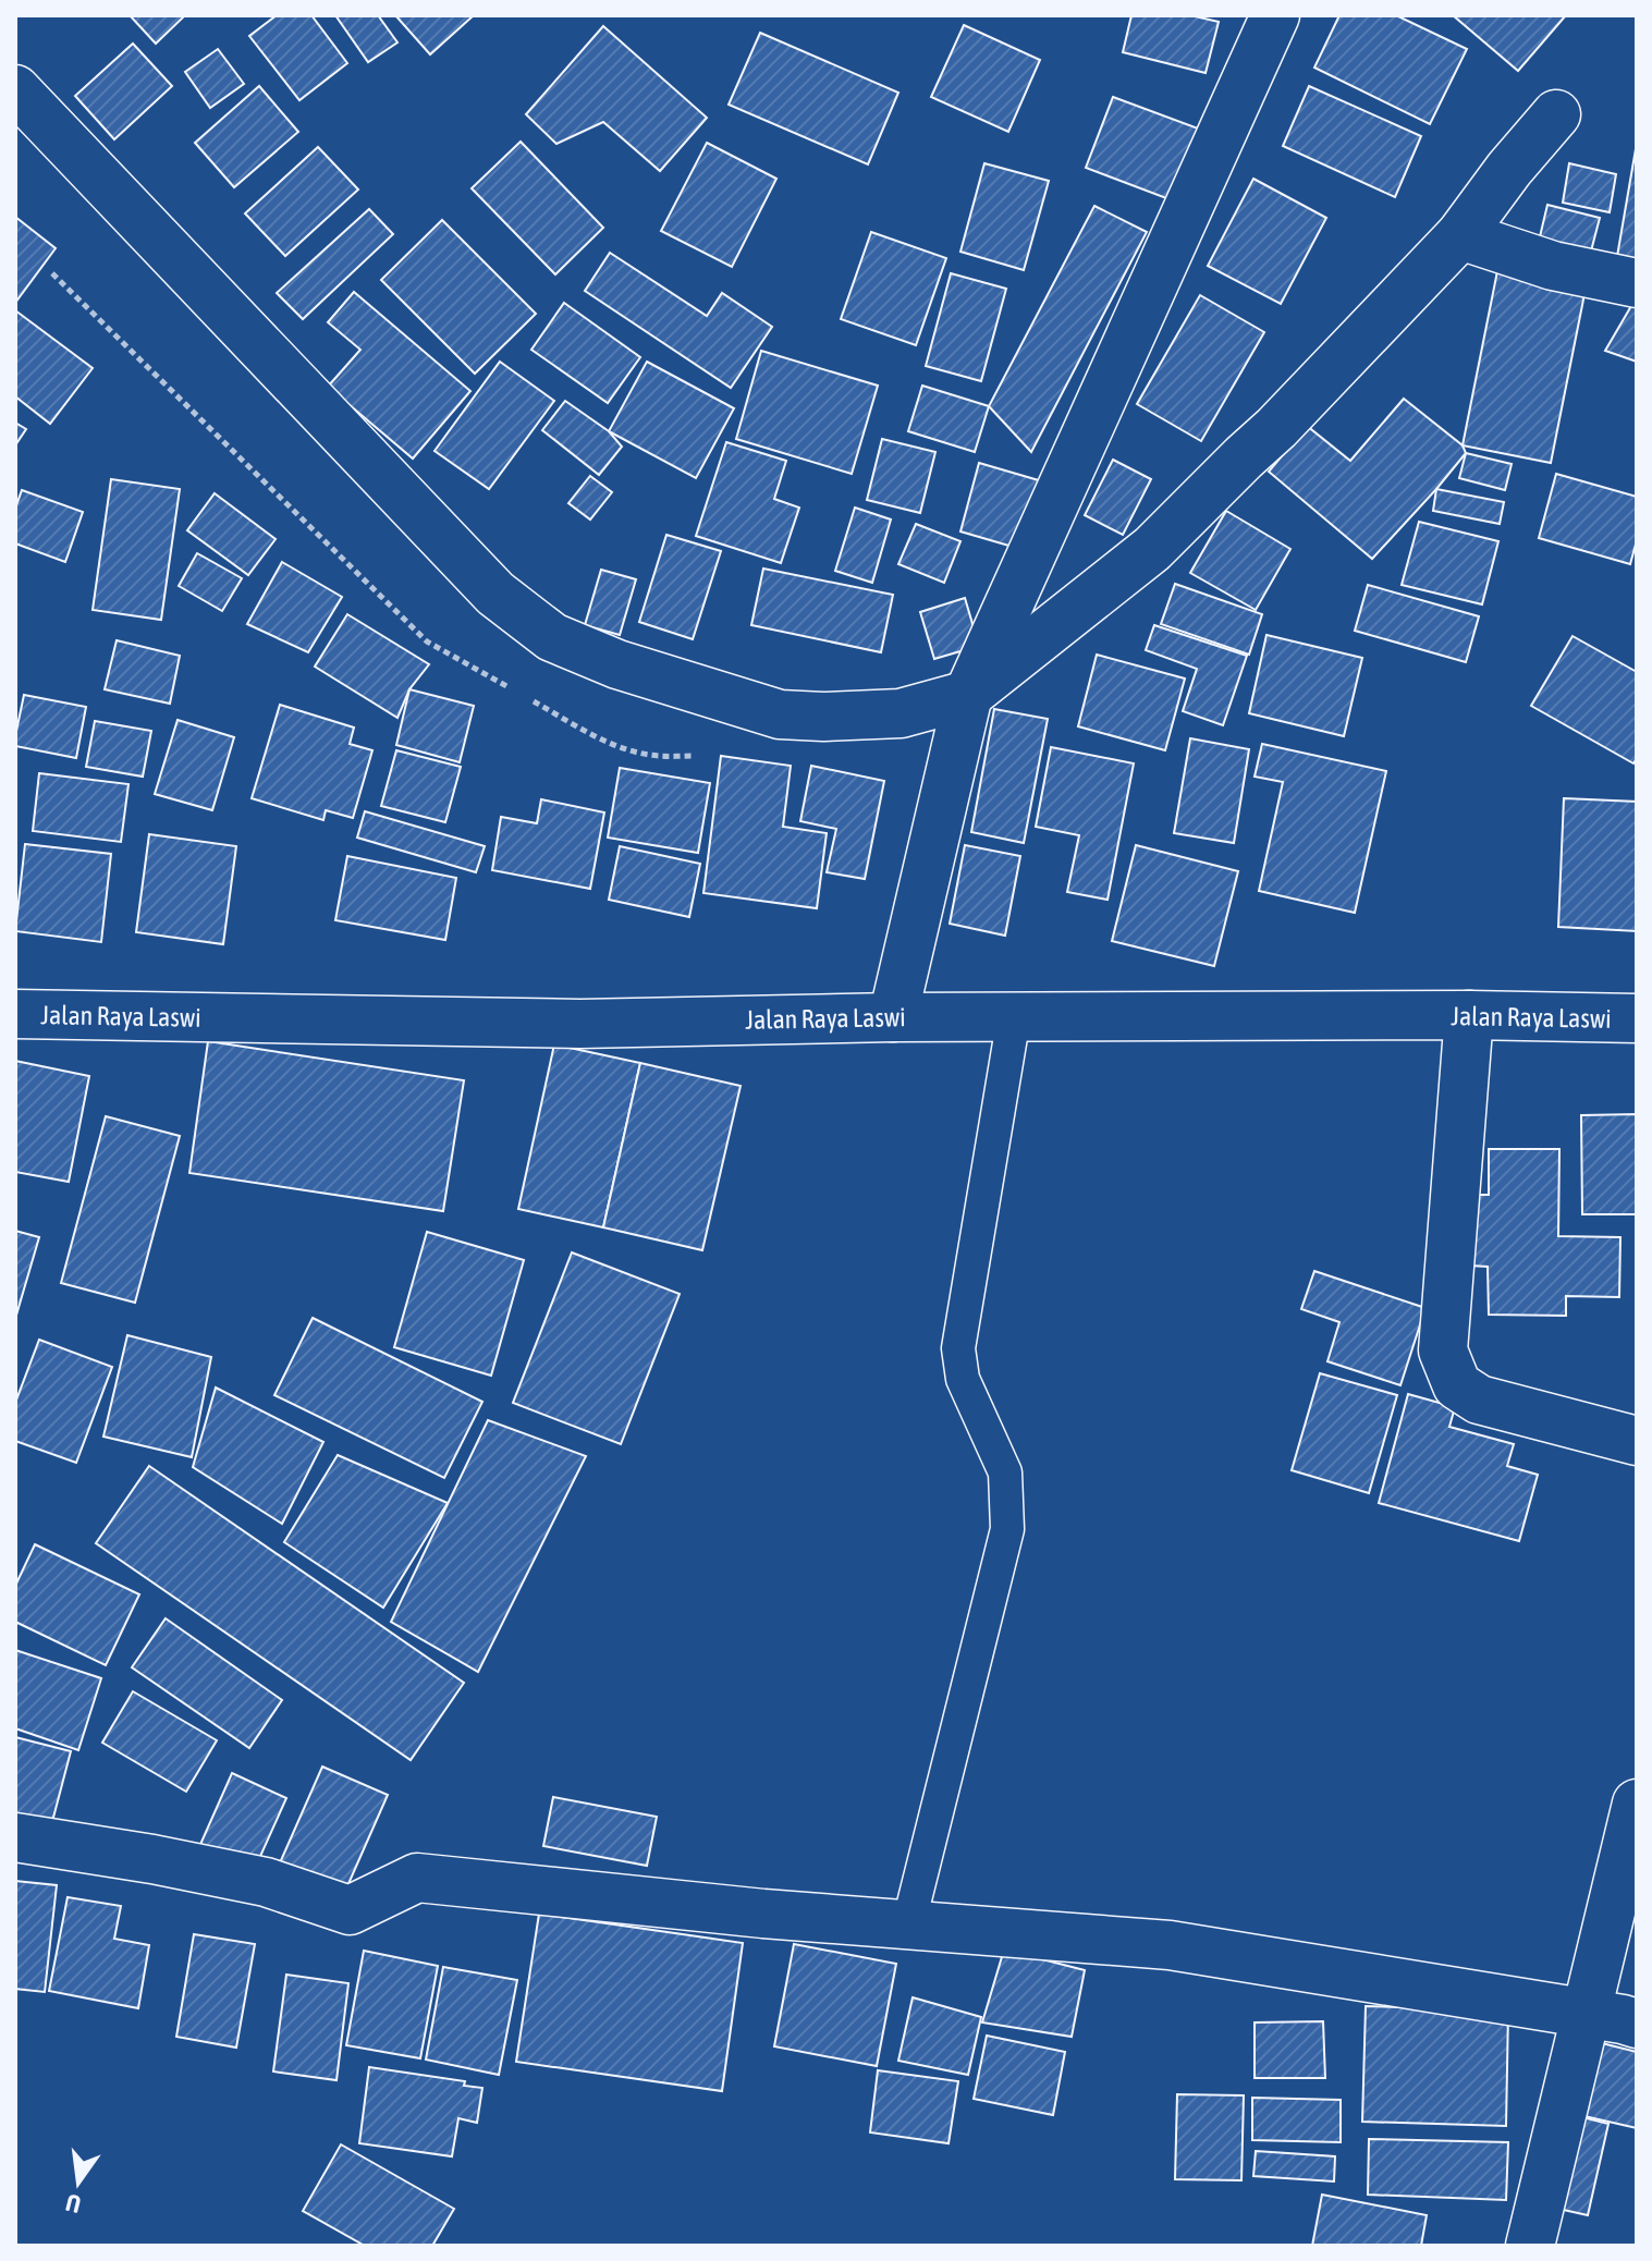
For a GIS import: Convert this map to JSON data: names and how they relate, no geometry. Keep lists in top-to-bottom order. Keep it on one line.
{"streets":{"street":["Jalan Raya Laswi"]},"north":"bottom"}
